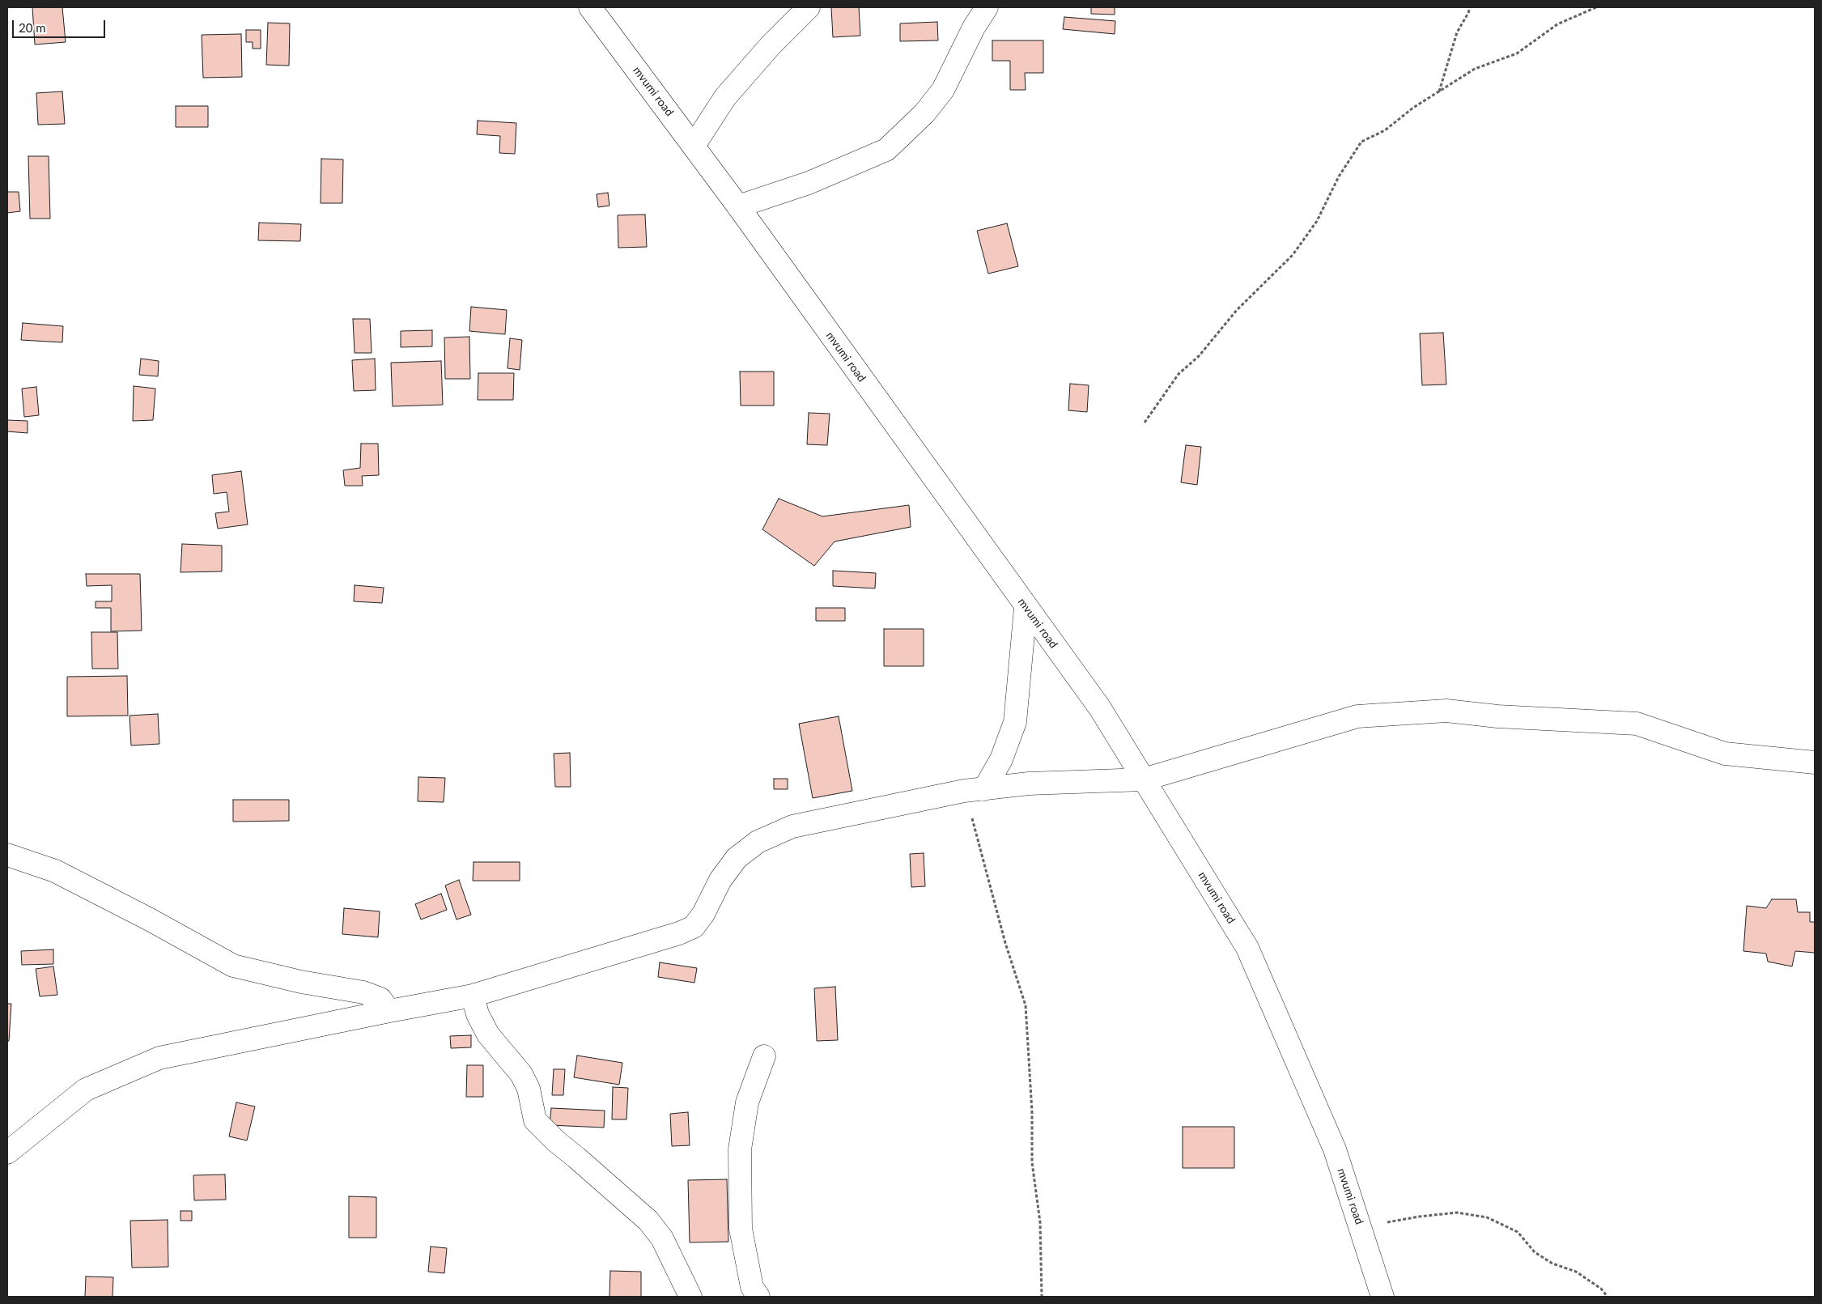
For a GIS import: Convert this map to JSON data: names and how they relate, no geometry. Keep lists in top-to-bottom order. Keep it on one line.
{"streets":{"street":["mvumi road"]},"scale_bar":"20 m"}
